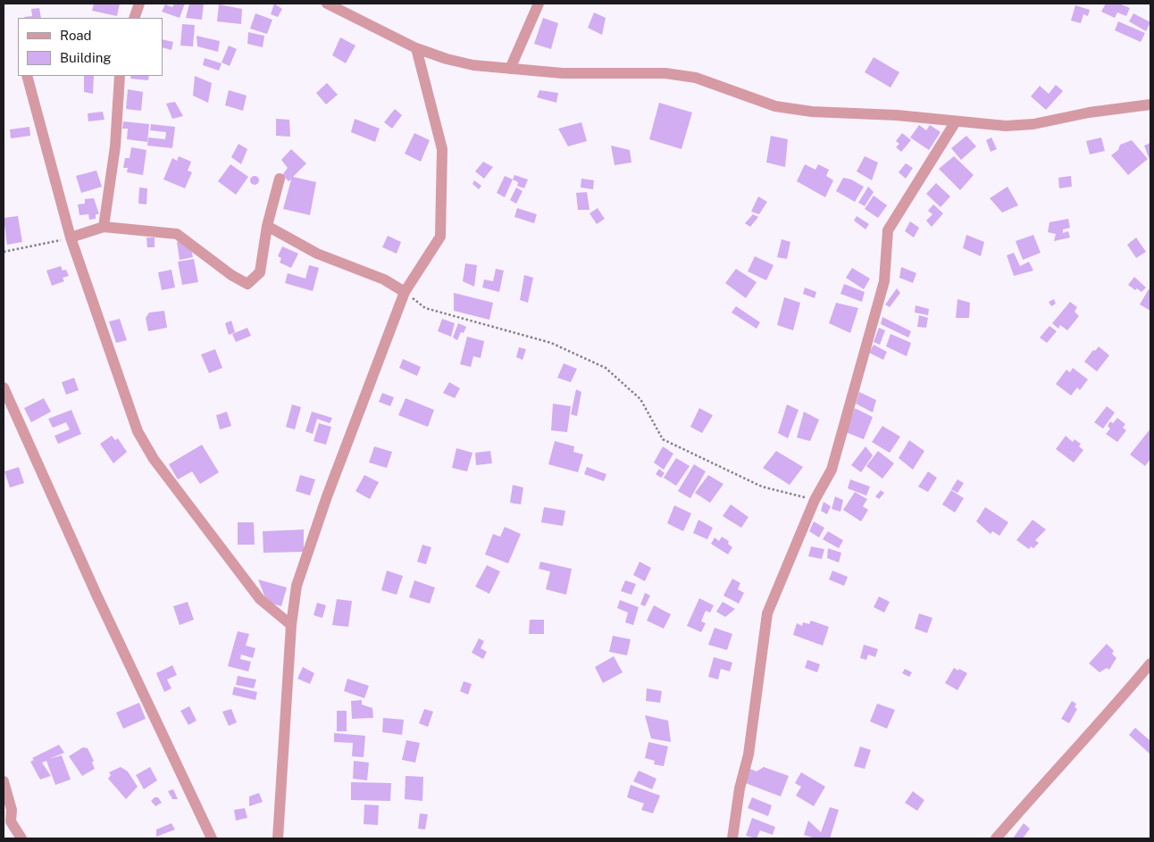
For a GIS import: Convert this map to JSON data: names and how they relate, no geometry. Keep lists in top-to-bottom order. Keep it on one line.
{"legend":["Road","Building"]}
